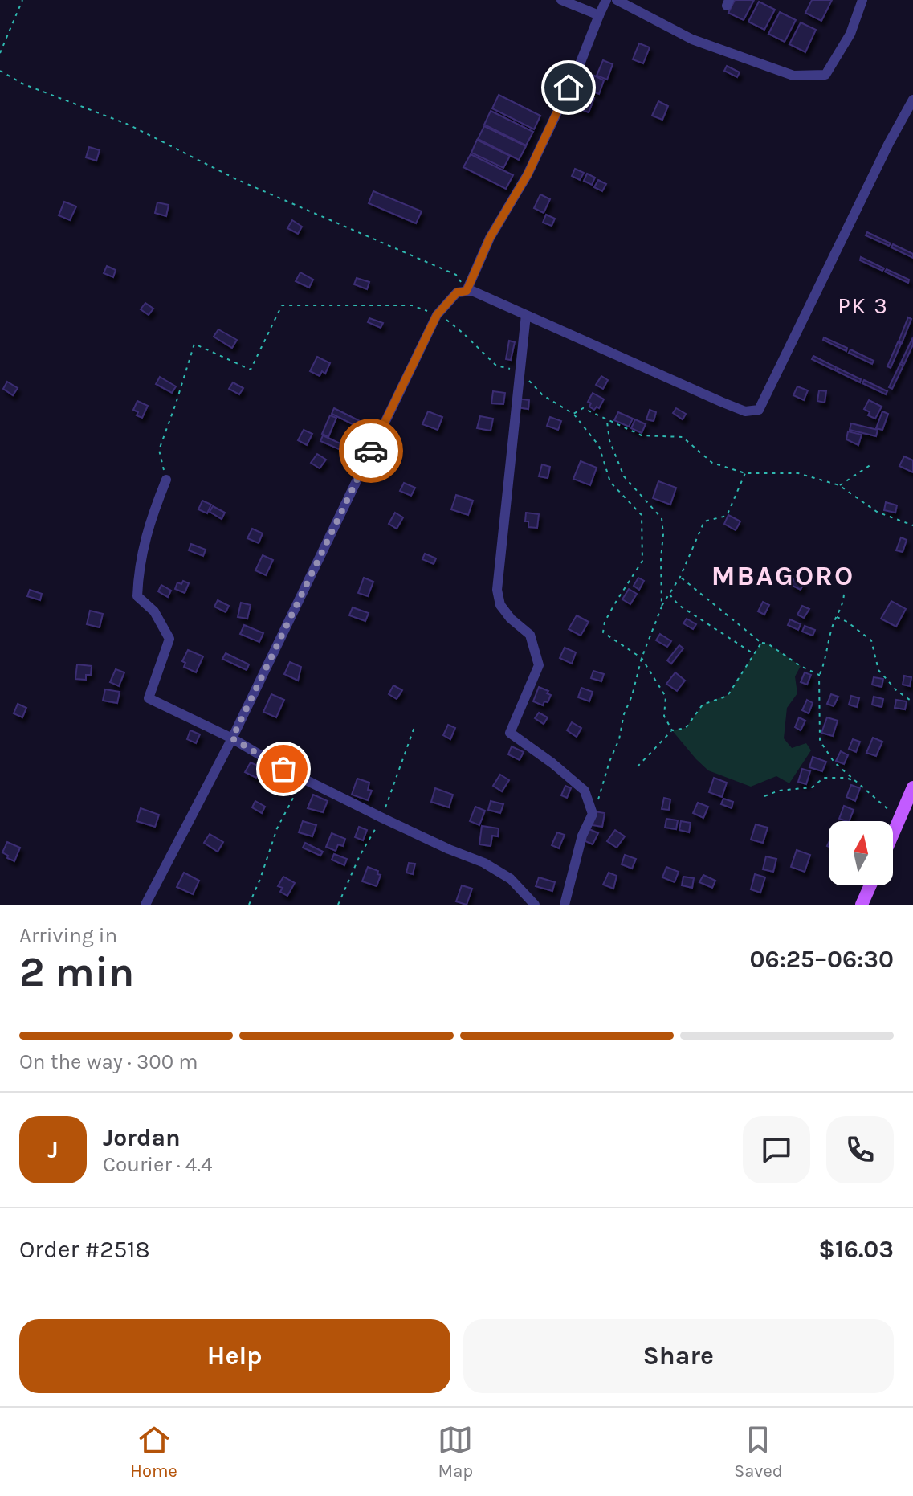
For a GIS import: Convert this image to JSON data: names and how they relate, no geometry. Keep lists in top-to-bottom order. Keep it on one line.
{"districts":["PK 3","MBAGORO"],"north":"top","page":{"heading":["2 min","Arriving in","06:25–06:30"],"panel":["Jordan","Courier · 4.4","Order #2518","$16.03"],"bar":"On the way · 300 m","round":"J","buttons":["Help","Share"],"tabs":["Home","Map","Saved"]}}
